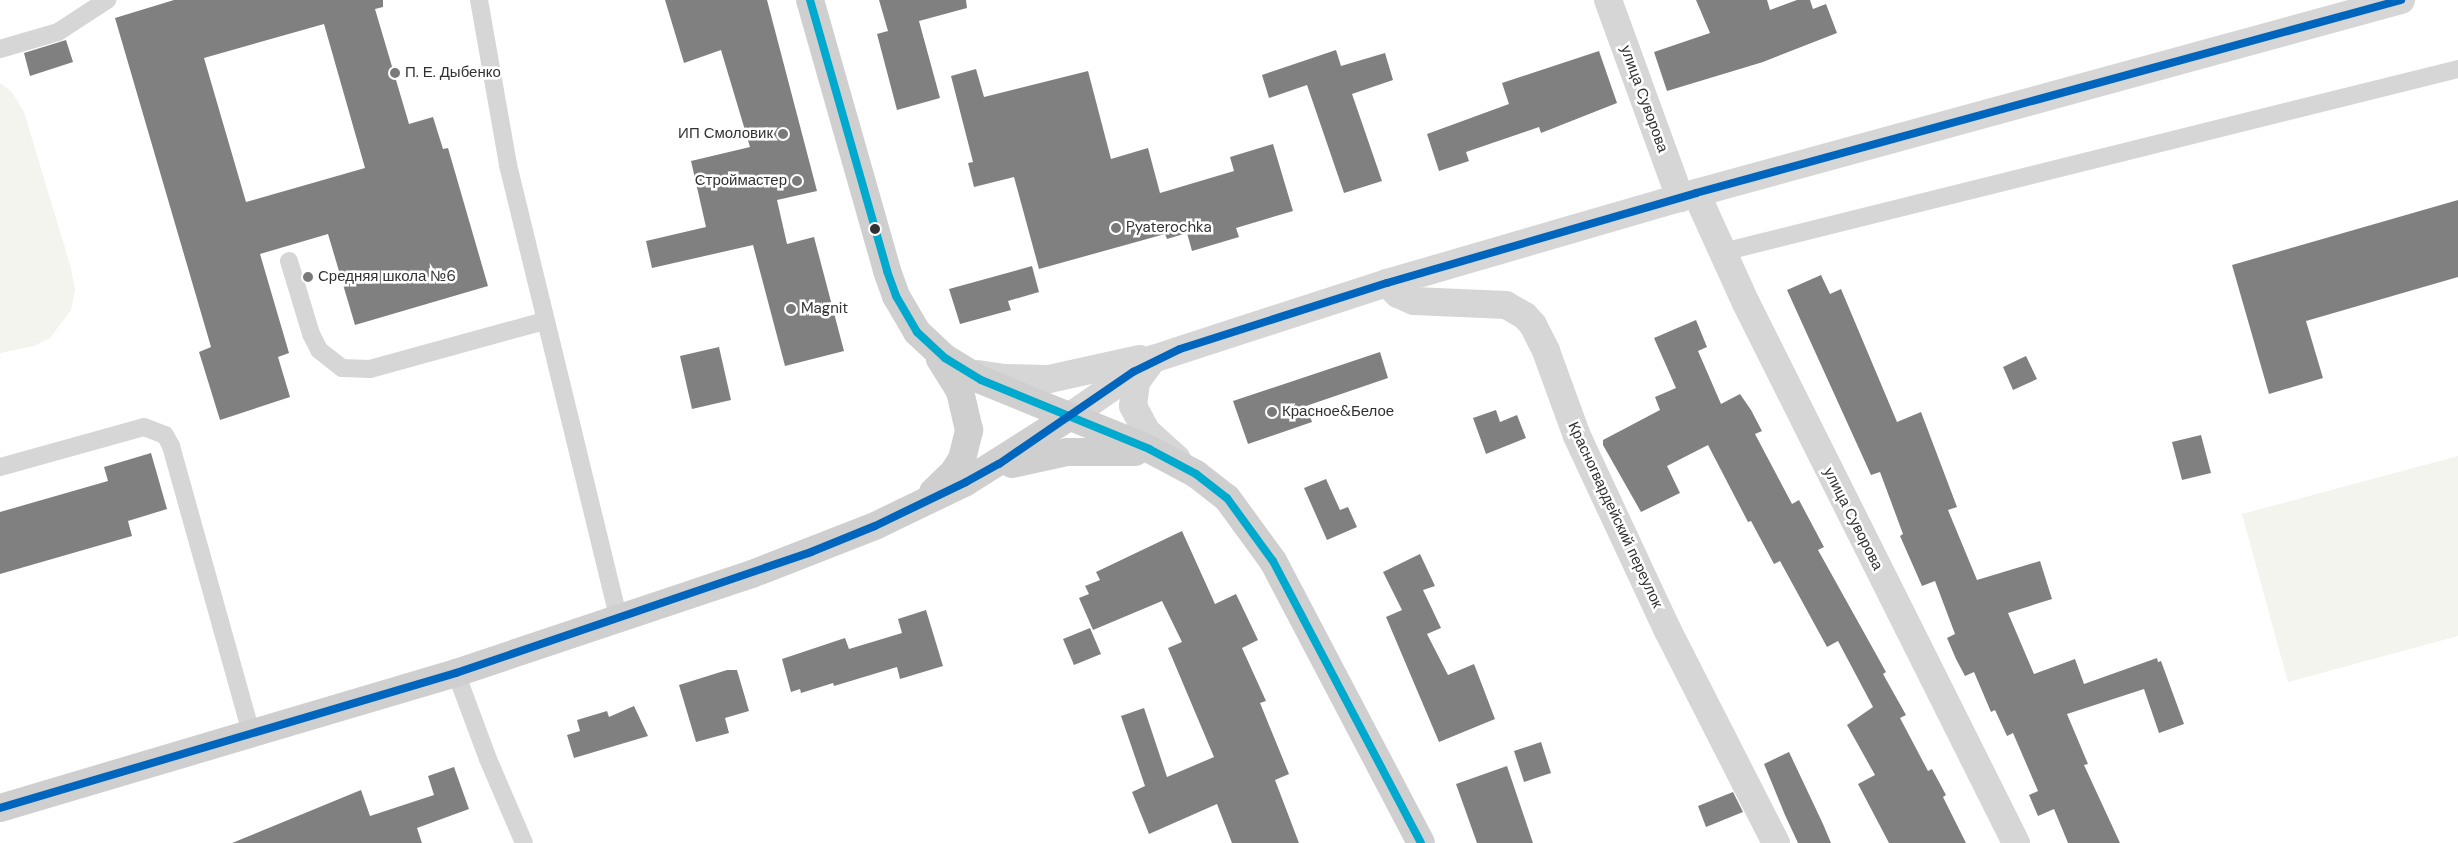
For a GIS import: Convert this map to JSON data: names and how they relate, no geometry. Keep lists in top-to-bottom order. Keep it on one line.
{"streets":{"street":["улица Суворова","Красногвардейский переулок"]},"places":["П. Е. Дыбенко","ИП Смоловик","Строймастер","Pyaterochka","Средняя школа №6","Magnit","Красное&Белое"]}
